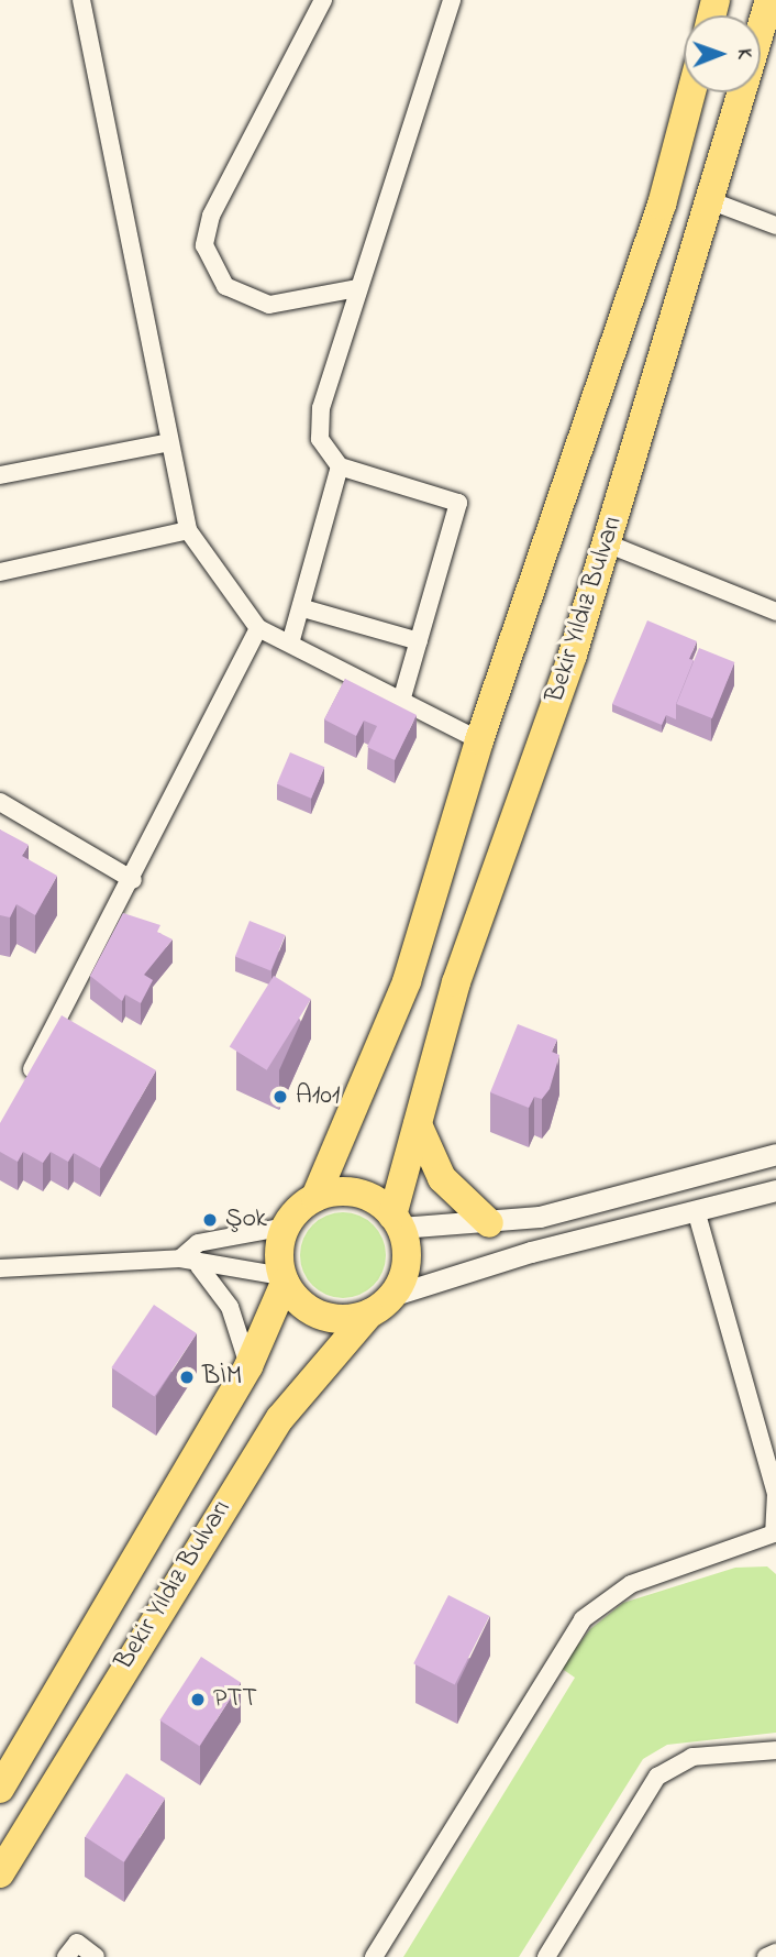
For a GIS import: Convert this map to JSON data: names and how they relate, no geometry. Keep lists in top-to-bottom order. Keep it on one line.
{"streets":{"main road":["Bekir Yıldız Bulvarı"]},"places":["A101","Şok","BİM","PTT"],"north":"right"}
